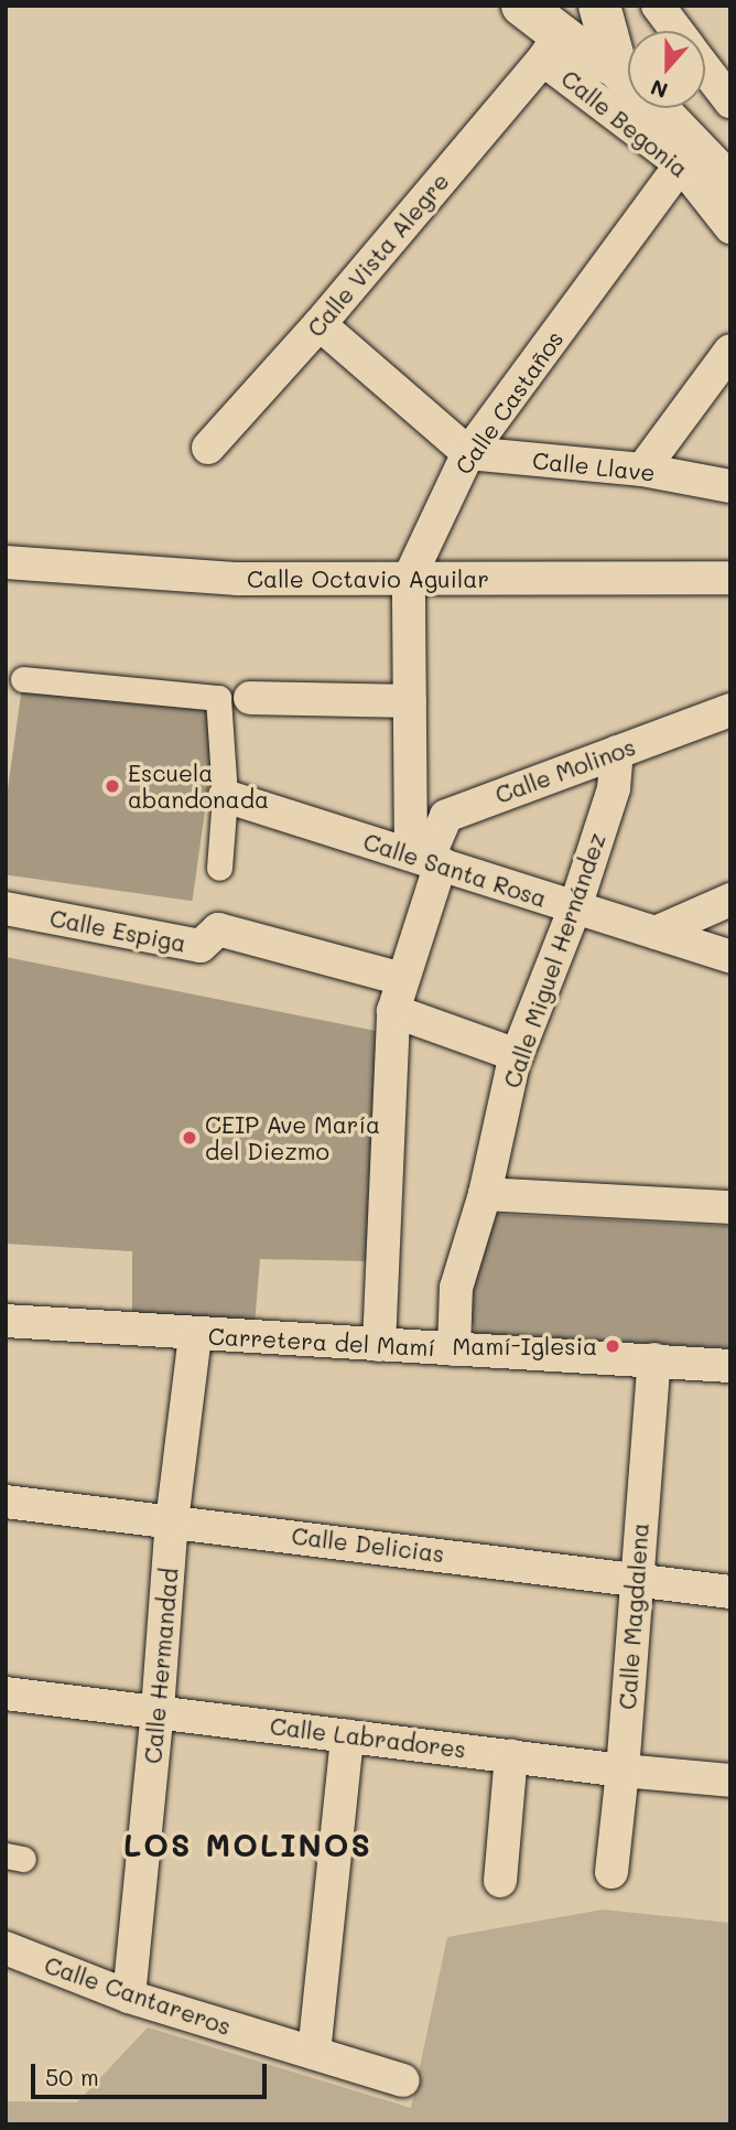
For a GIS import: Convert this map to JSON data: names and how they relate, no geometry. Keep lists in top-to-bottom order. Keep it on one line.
{"streets":{"street":["Calle Begonia","Calle Vista Alegre","Calle Castaños","Calle Llave","Calle Octavio Aguilar","Calle Molinos","Calle Santa Rosa","Calle Espiga","Calle Miguel Hernández","Carretera del Mamí","Calle Delicias","Calle Magdalena","Calle Hermandad","Calle Labradores","Calle Cantareros"]},"crossings":[["Calle Begonia","Calle Vista Alegre"],["Calle Begonia","Calle Castaños"],["Calle Castaños","Calle Llave"],["Calle Castaños","Calle Octavio Aguilar"],["Calle Castaños","Calle Molinos"],["Calle Castaños","Calle Santa Rosa"],["Calle Molinos","Calle Santa Rosa"],["Calle Molinos","Calle Miguel Hernández"],["Calle Santa Rosa","Calle Miguel Hernández"],["Calle Miguel Hernández","Carretera del Mamí"],["Carretera del Mamí","Calle Magdalena"],["Carretera del Mamí","Calle Hermandad"],["Calle Delicias","Calle Magdalena"],["Calle Delicias","Calle Hermandad"],["Calle Magdalena","Calle Labradores"],["Calle Hermandad","Calle Labradores"],["Calle Hermandad","Calle Cantareros"]],"districts":["LOS MOLINOS"],"places":["Escuela abandonada","CEIP Ave María del Diezmo","Mamí-Iglesia"],"scale_bar":"50 m","north":"bottom"}
